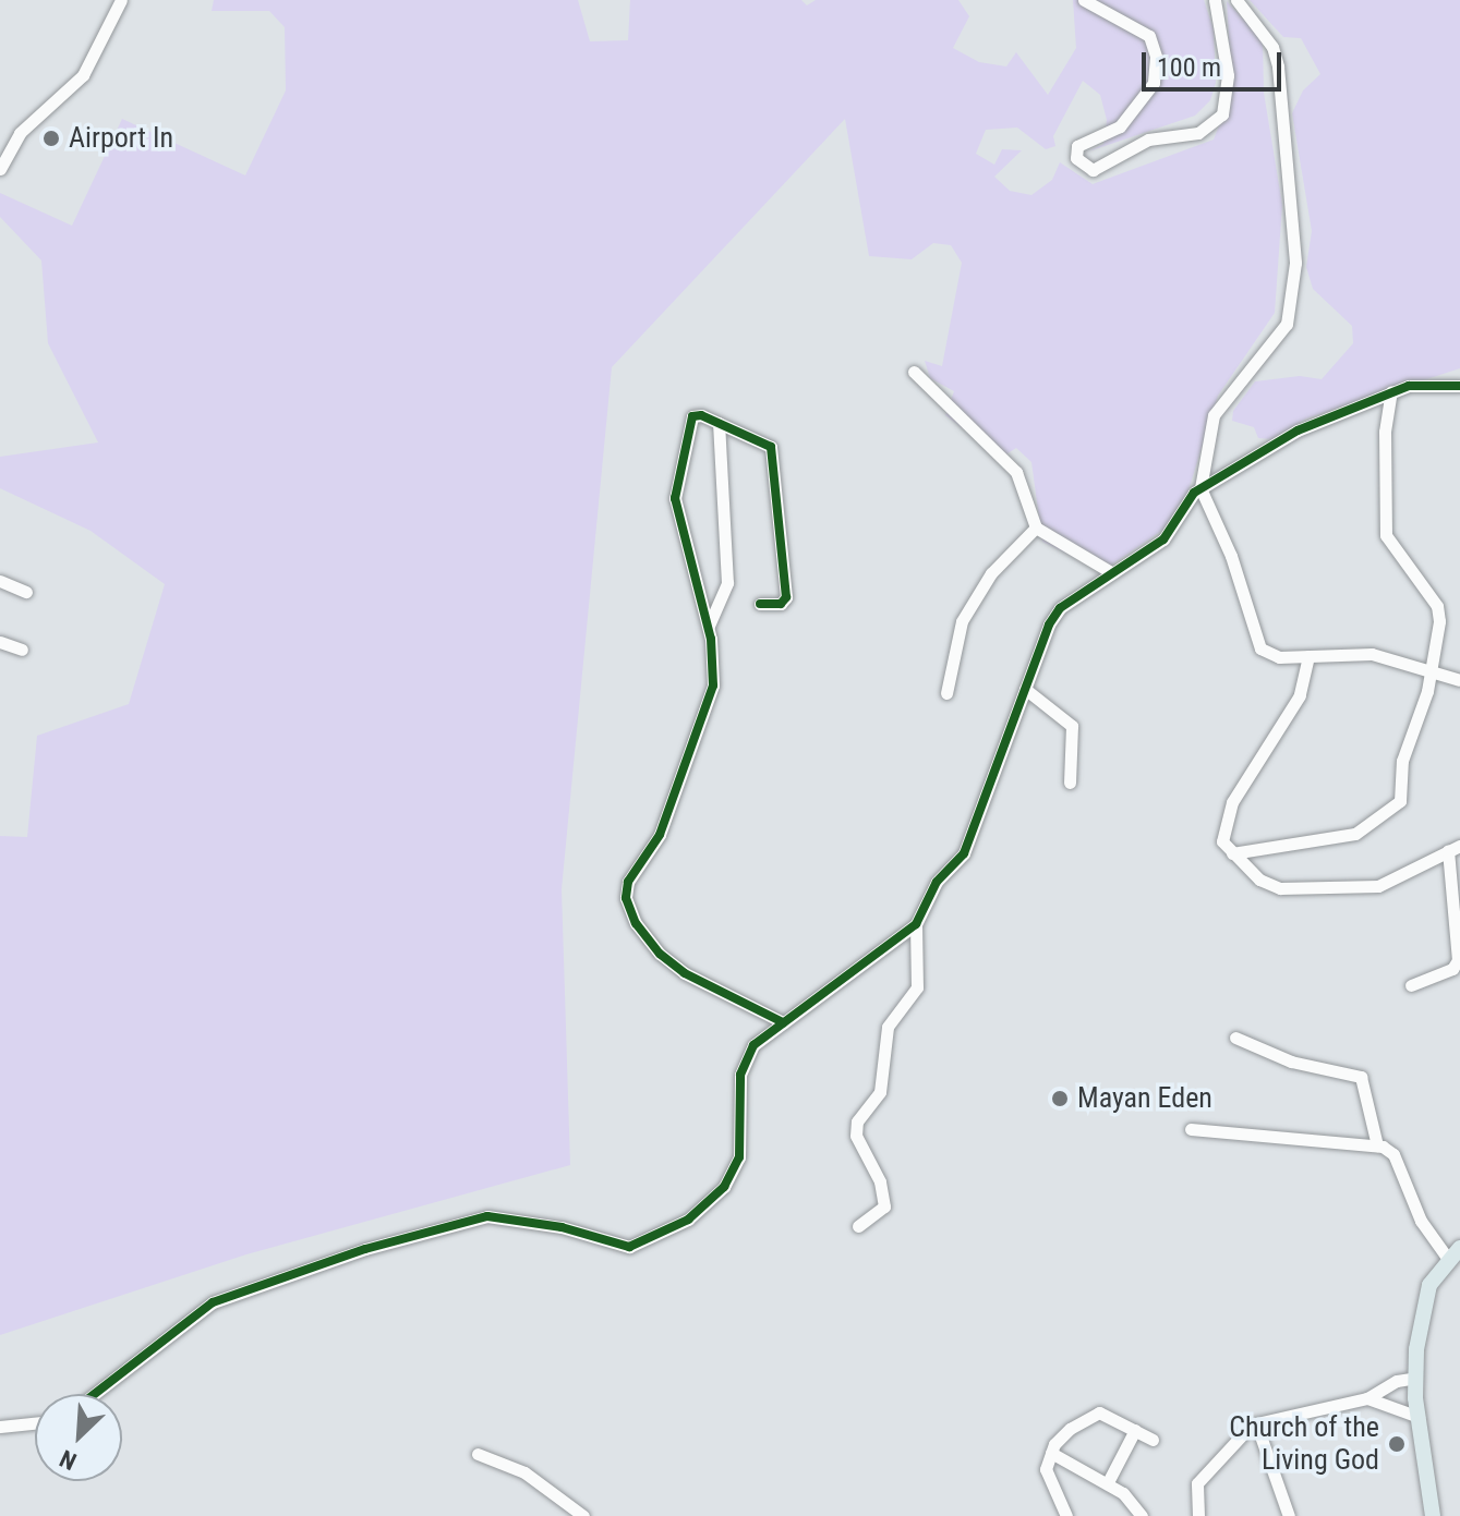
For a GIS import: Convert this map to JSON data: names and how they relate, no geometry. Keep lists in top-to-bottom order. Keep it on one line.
{"places":["Airport In","Mayan Eden","Church of the Living God"],"scale_bar":"100 m","north":"bottom left"}
